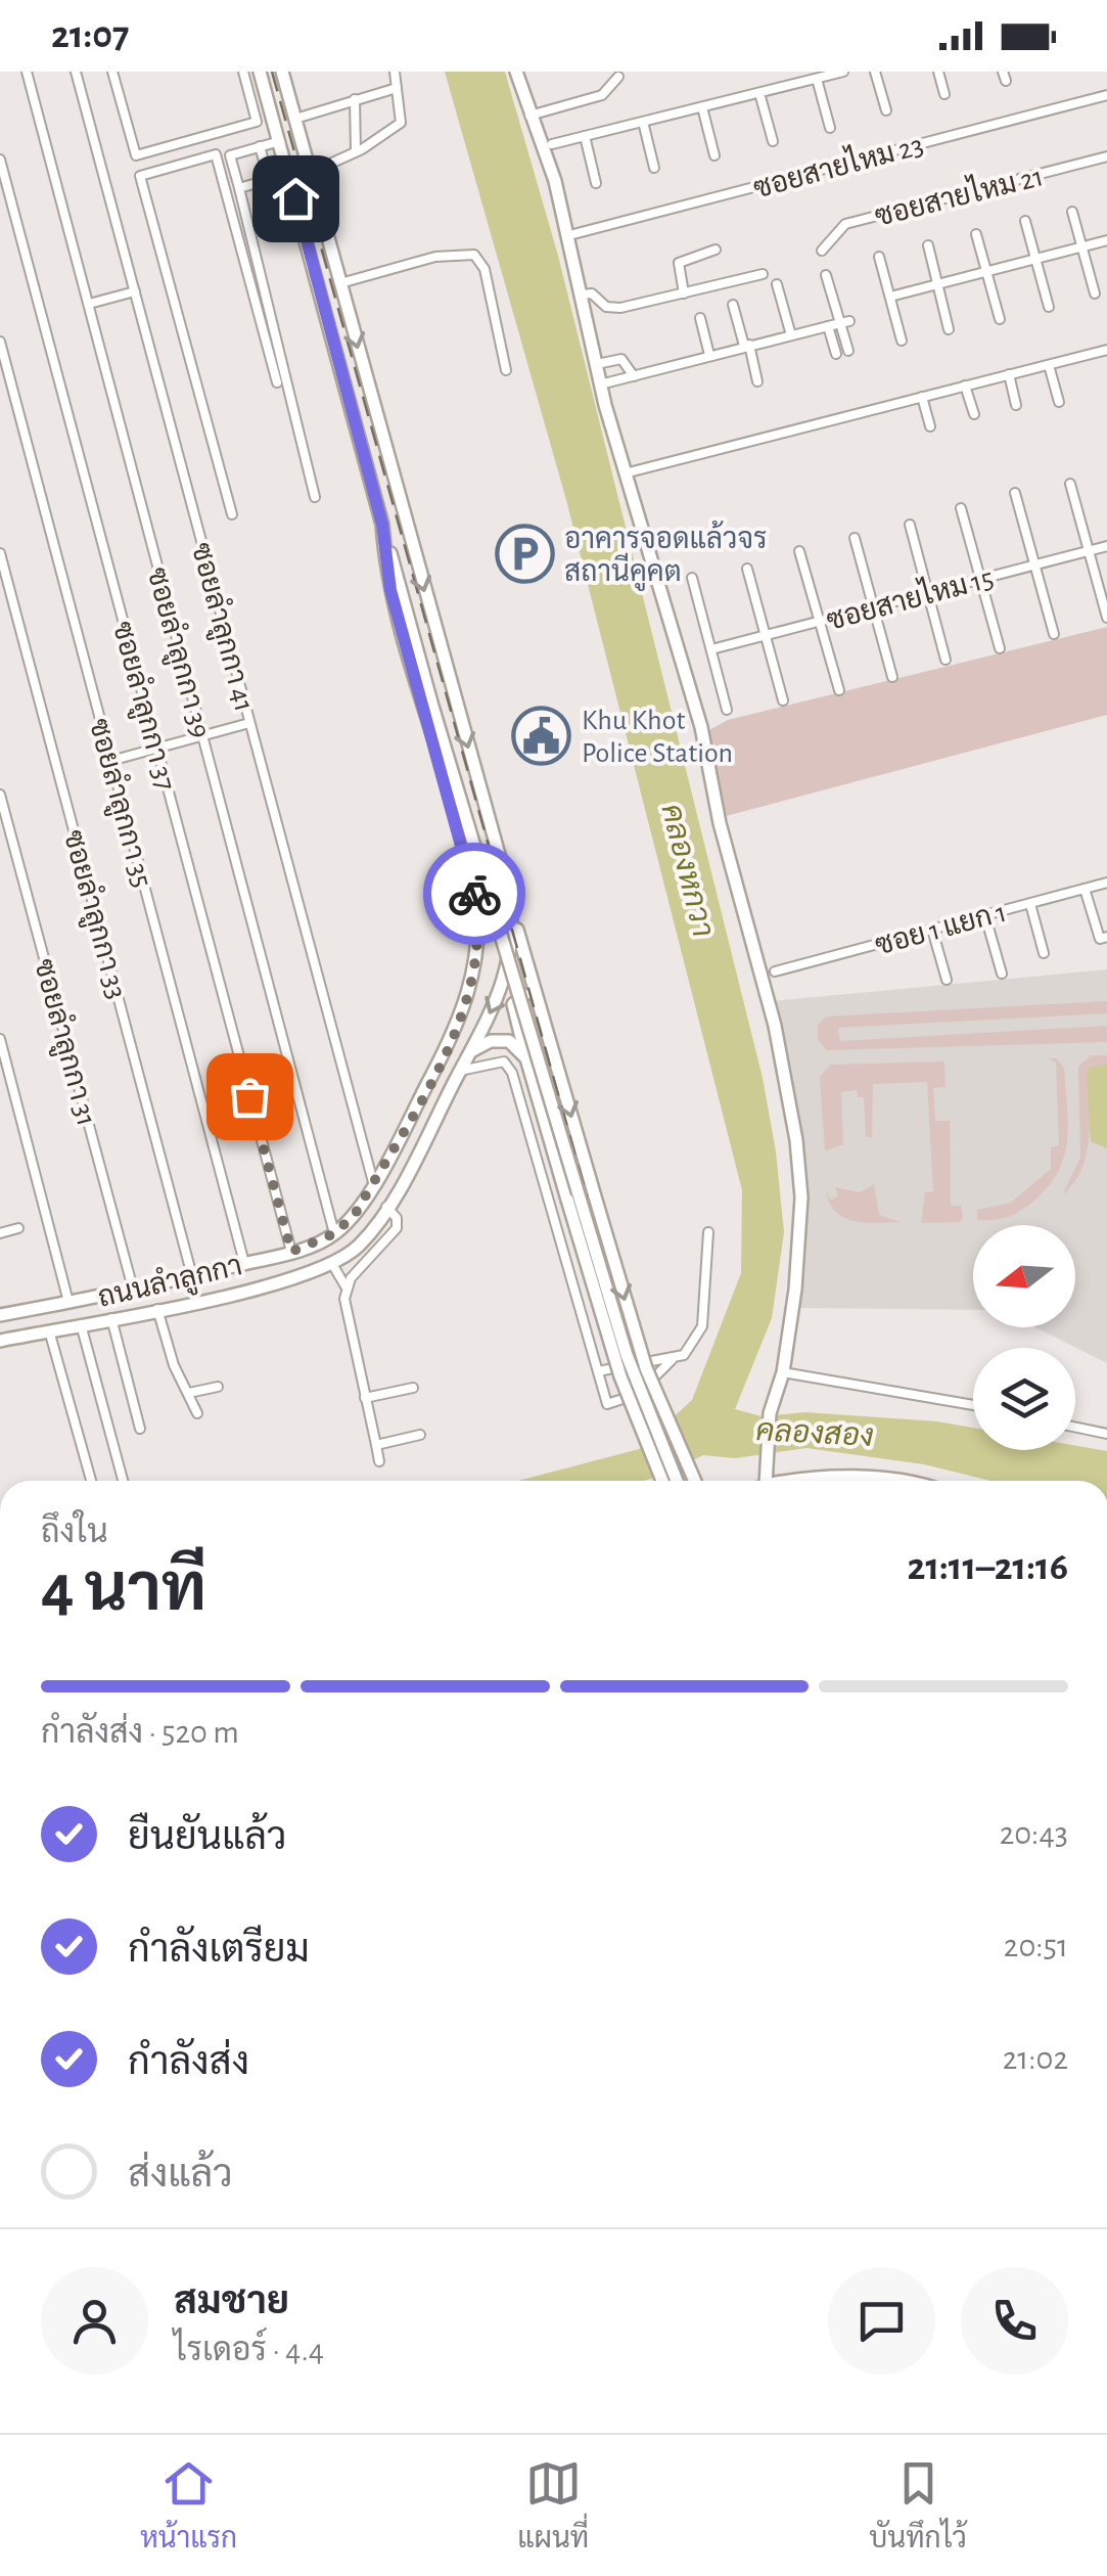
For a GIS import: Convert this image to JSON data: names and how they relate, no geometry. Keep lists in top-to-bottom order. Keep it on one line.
{"streets":{"main road":["ถนนลำลูกกา"],"street":["ซอยสายไหม 23","ซอยสายไหม 21","ซอยสายไหม 15","ซอยลำลูกกา 41","ซอยลำลูกกา 39","ซอยลำลูกกา 37","ซอยลำลูกกา 35","ซอยลำลูกกา 33","ซอย 1 แยก 1","ซอยลำลูกกา 31"]},"crossings":[["ซอยลำลูกกา 41","ถนนลำลูกกา"],["ซอยลำลูกกา 39","ถนนลำลูกกา"],["ซอยลำลูกกา 37","ถนนลำลูกกา"],["ซอยลำลูกกา 35","ถนนลำลูกกา"],["ซอยลำลูกกา 33","ถนนลำลูกกา"],["ซอยลำลูกกา 31","ถนนลำลูกกา"]],"water":["คลองหกวา","คลองสอง"],"places":{"parking":["อาคารจอดแล้วจร สถานีคูคต"],"public building":["Khu Khot Police Station"]},"north":"left","page":{"status":"21:07","heading":["4 นาที","ถึงใน","21:11–21:16"],"panel":["สมชาย","ไรเดอร์ · 4.4"],"bar":"กำลังส่ง · 520 m","list":[["ยืนยันแล้ว","20:43"],["กำลังเตรียม","20:51"],["กำลังส่ง","21:02"],"ส่งแล้ว"],"tabs":["หน้าแรก","แผนที่","บันทึกไว้"]}}
